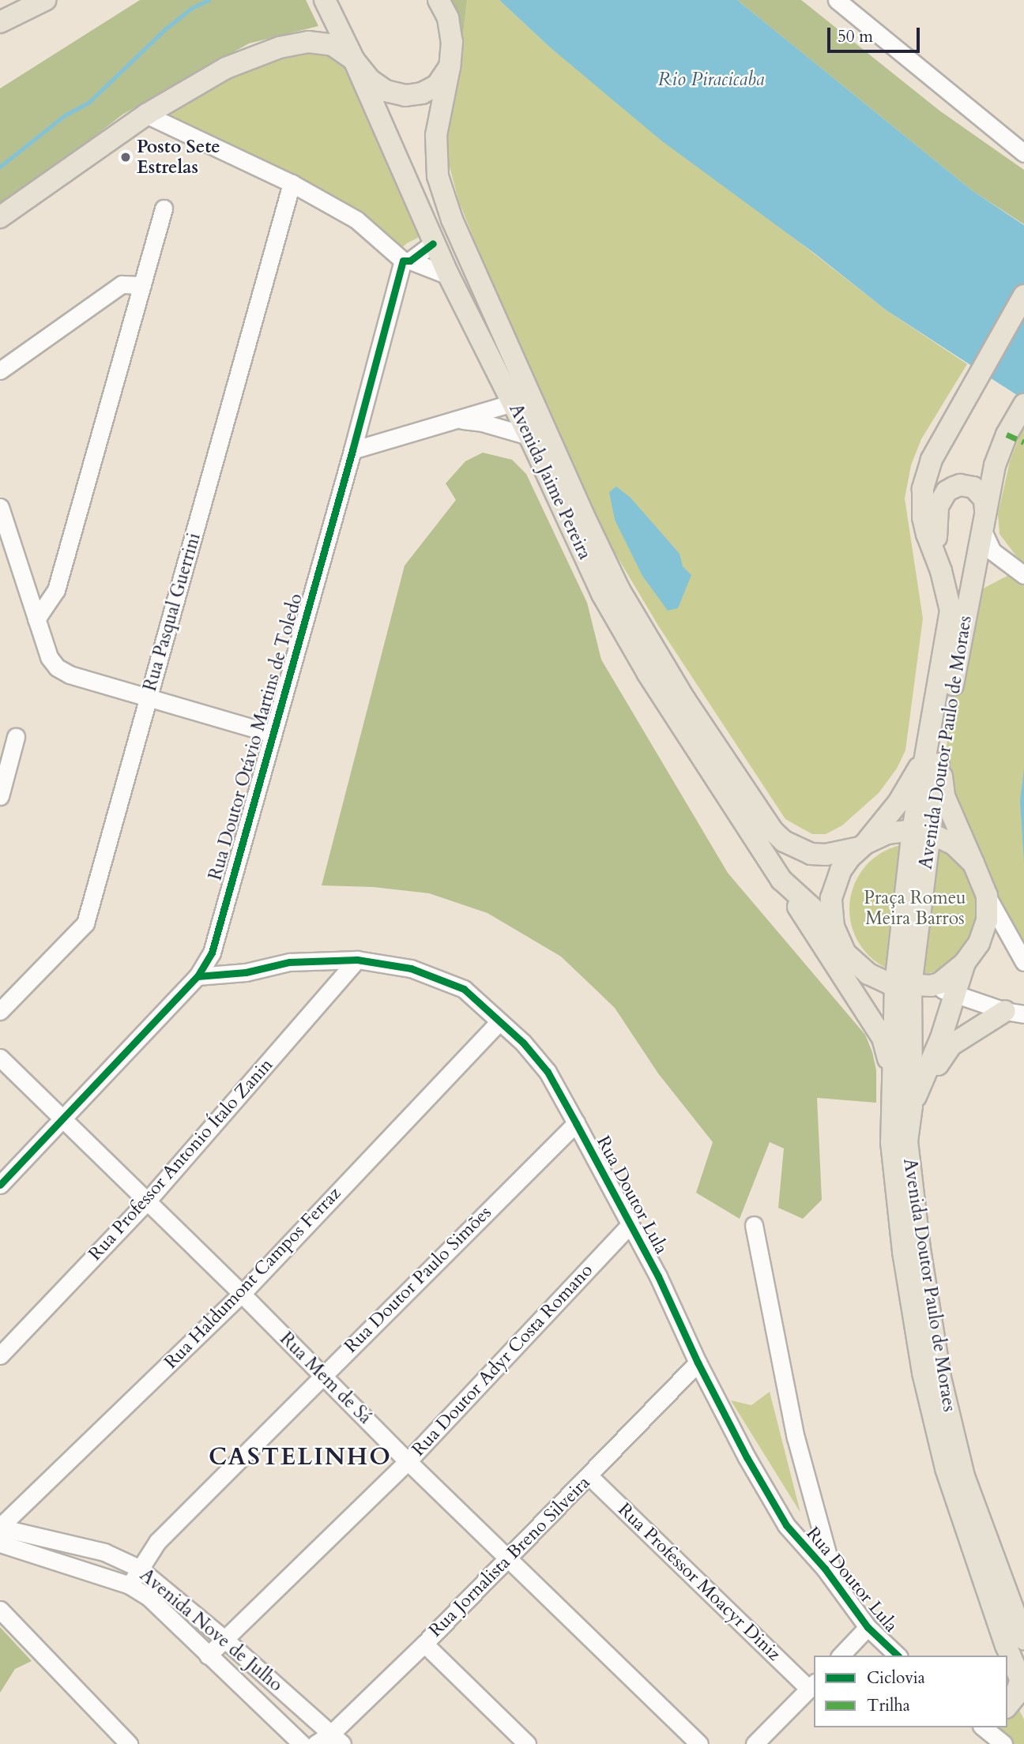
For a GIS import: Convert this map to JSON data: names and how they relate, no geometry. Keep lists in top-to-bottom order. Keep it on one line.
{"streets":{"main road":["Avenida Jaime Pereira","Avenida Doutor Paulo de Moraes"],"street":["Rua Pasqual Guerrini","Rua Doutor Otávio Martins de Toledo","Rua Professor Antonio Ítalo Zanin","Rua Doutor Lula","Rua Haldumont Campos Ferraz","Rua Doutor Paulo Simões","Rua Doutor Adyr Costa Romano","Rua Mem de Sá","Rua Jornalista Breno Silveira","Rua Professor Moacyr Diniz","Avenida Nove de Julho"]},"crossings":[["Avenida Jaime Pereira","Avenida Doutor Paulo de Moraes"],["Rua Doutor Otávio Martins de Toledo","Rua Doutor Lula"],["Rua Doutor Otávio Martins de Toledo","Rua Mem de Sá"],["Rua Professor Antonio Ítalo Zanin","Rua Doutor Lula"],["Rua Professor Antonio Ítalo Zanin","Rua Mem de Sá"],["Rua Doutor Lula","Rua Haldumont Campos Ferraz"],["Rua Doutor Lula","Rua Doutor Paulo Simões"],["Rua Doutor Lula","Rua Doutor Adyr Costa Romano"],["Rua Doutor Lula","Rua Jornalista Breno Silveira"],["Rua Haldumont Campos Ferraz","Rua Mem de Sá"],["Rua Haldumont Campos Ferraz","Avenida Nove de Julho"],["Rua Doutor Paulo Simões","Rua Mem de Sá"],["Rua Doutor Paulo Simões","Avenida Nove de Julho"],["Rua Doutor Adyr Costa Romano","Rua Mem de Sá"],["Rua Doutor Adyr Costa Romano","Avenida Nove de Julho"],["Rua Mem de Sá","Rua Jornalista Breno Silveira"],["Rua Jornalista Breno Silveira","Rua Professor Moacyr Diniz"],["Rua Jornalista Breno Silveira","Avenida Nove de Julho"]],"districts":["CASTELINHO"],"water":["Rio Piracicaba"],"parks":["Praça Romeu Meira Barros"],"places":["Posto Sete Estrelas"],"legend":["Ciclovia","Trilha"],"scale_bar":"50 m"}
